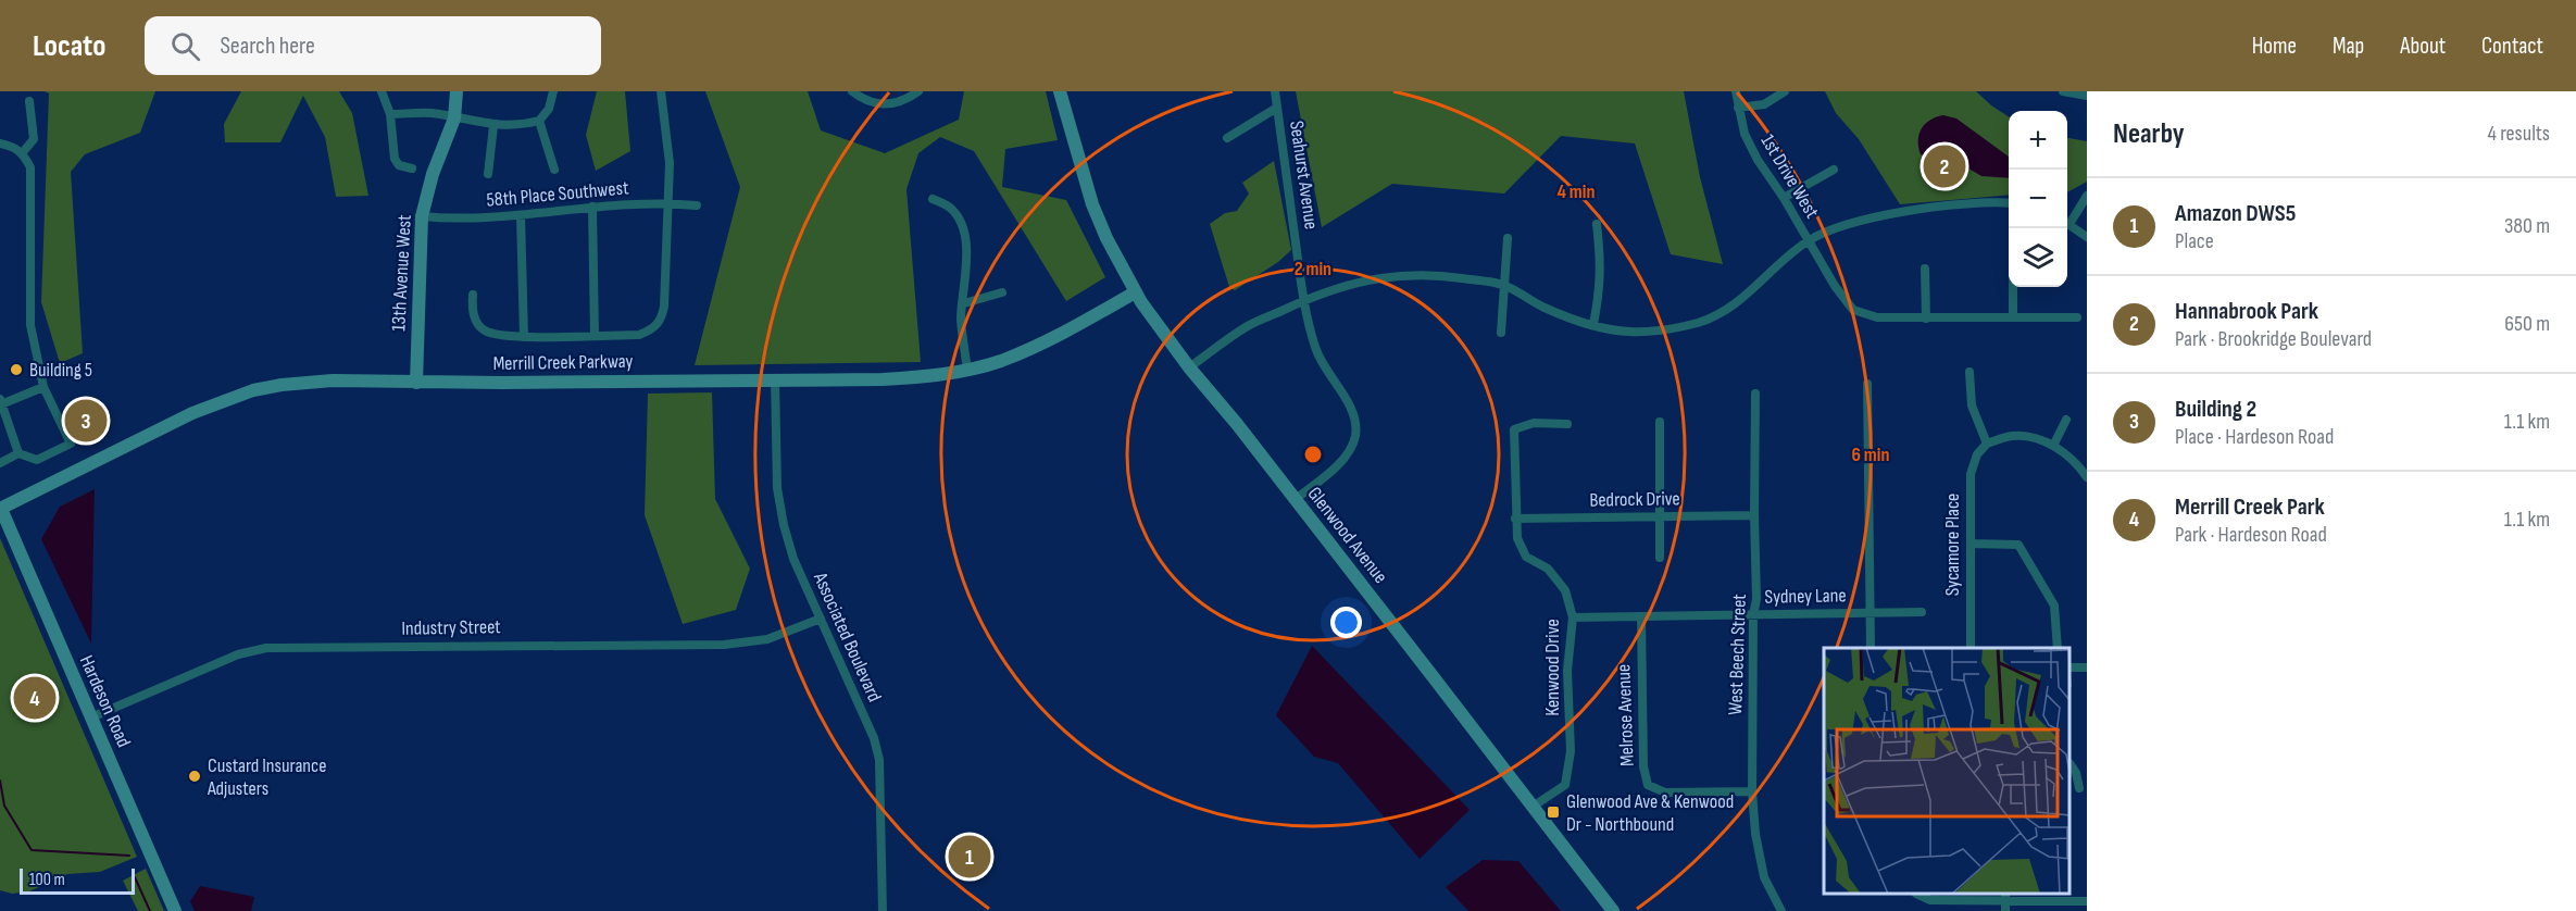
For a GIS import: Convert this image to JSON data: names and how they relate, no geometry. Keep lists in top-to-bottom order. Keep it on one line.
{"streets":{"street":["Seahurst Avenue","1st Drive West","58th Place Southwest","13th Avenue West","Merrill Creek Parkway","Bedrock Drive","Glenwood Avenue","Sycamore Place","Sydney Lane","Industry Street","Associated Boulevard","West Beech Street","Kenwood Drive","Hardeson Road","Melrose Avenue"]},"crossings":[["Seahurst Avenue","Glenwood Avenue"],["58th Place Southwest","13th Avenue West"],["13th Avenue West","Merrill Creek Parkway"],["Merrill Creek Parkway","Glenwood Avenue"],["Merrill Creek Parkway","Associated Boulevard"],["Merrill Creek Parkway","Hardeson Road"],["Bedrock Drive","West Beech Street"],["Bedrock Drive","Kenwood Drive"],["Glenwood Avenue","Kenwood Drive"],["Sydney Lane","West Beech Street"],["Sydney Lane","Kenwood Drive"],["Sydney Lane","Melrose Avenue"],["Industry Street","Associated Boulevard"],["Industry Street","Hardeson Road"],["West Beech Street","Melrose Avenue"]],"places":{"other":["Building 5","Custard Insurance Adjusters"],"transit":["Glenwood Ave & Kenwood Dr - Northbound"]},"scale_bar":"100 m","page":{"header":"Locato","search":"Search here","nav":["Home","Map","About","Contact"],"heading":["Nearby","4 results"],"map_buttons":["+","−"],"pins":["2","3","4","1"],"list":[{"mark":"1","name":"Amazon DWS5","note":"Place","value":"380 m"},{"mark":"2","name":"Hannabrook Park","note":"Park · Brookridge Boulevard","value":"650 m"},{"mark":"3","name":"Building 2","note":"Place · Hardeson Road","value":"1.1 km"},{"mark":"4","name":"Merrill Creek Park","note":"Park · Hardeson Road","value":"1.1 km"}],"scale":"100 m"},"rings":["4 min","2 min","6 min"]}
